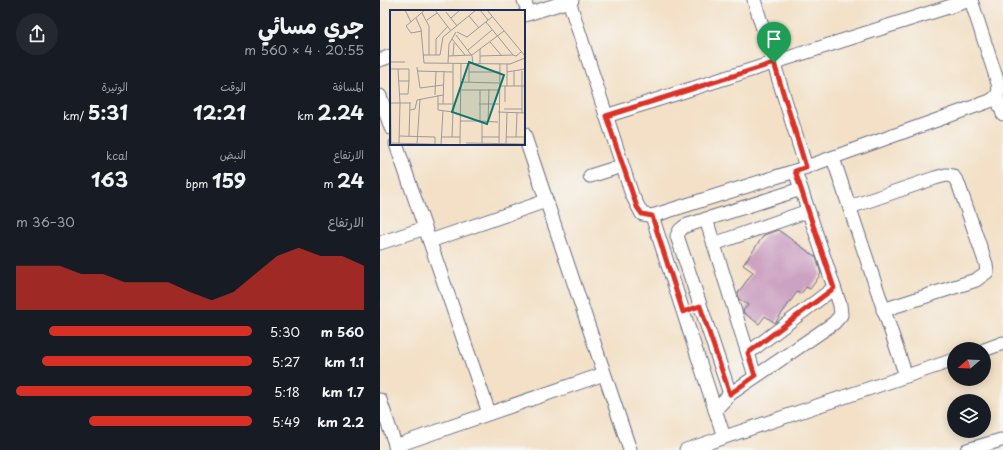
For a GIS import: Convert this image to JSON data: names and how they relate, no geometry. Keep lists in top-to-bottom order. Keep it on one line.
{"north":"left","page":{"heading":["جري مسائي","20:55 · 4 × 560 m"],"stats":[["المسافة","2.24 km"],["الوقت","12:21"],["الوتيرة","5:31 /km"],["الارتفاع","24 m"],["النبض","159 bpm"],["kcal","163"]],"chart":["الارتفاع","30–36 m"],"list":[{"name":"560 m","note":"5:30"},{"name":"1.1 km","note":"5:27"},{"name":"1.7 km","note":"5:18"},{"name":"2.2 km","note":"5:49"}]}}
